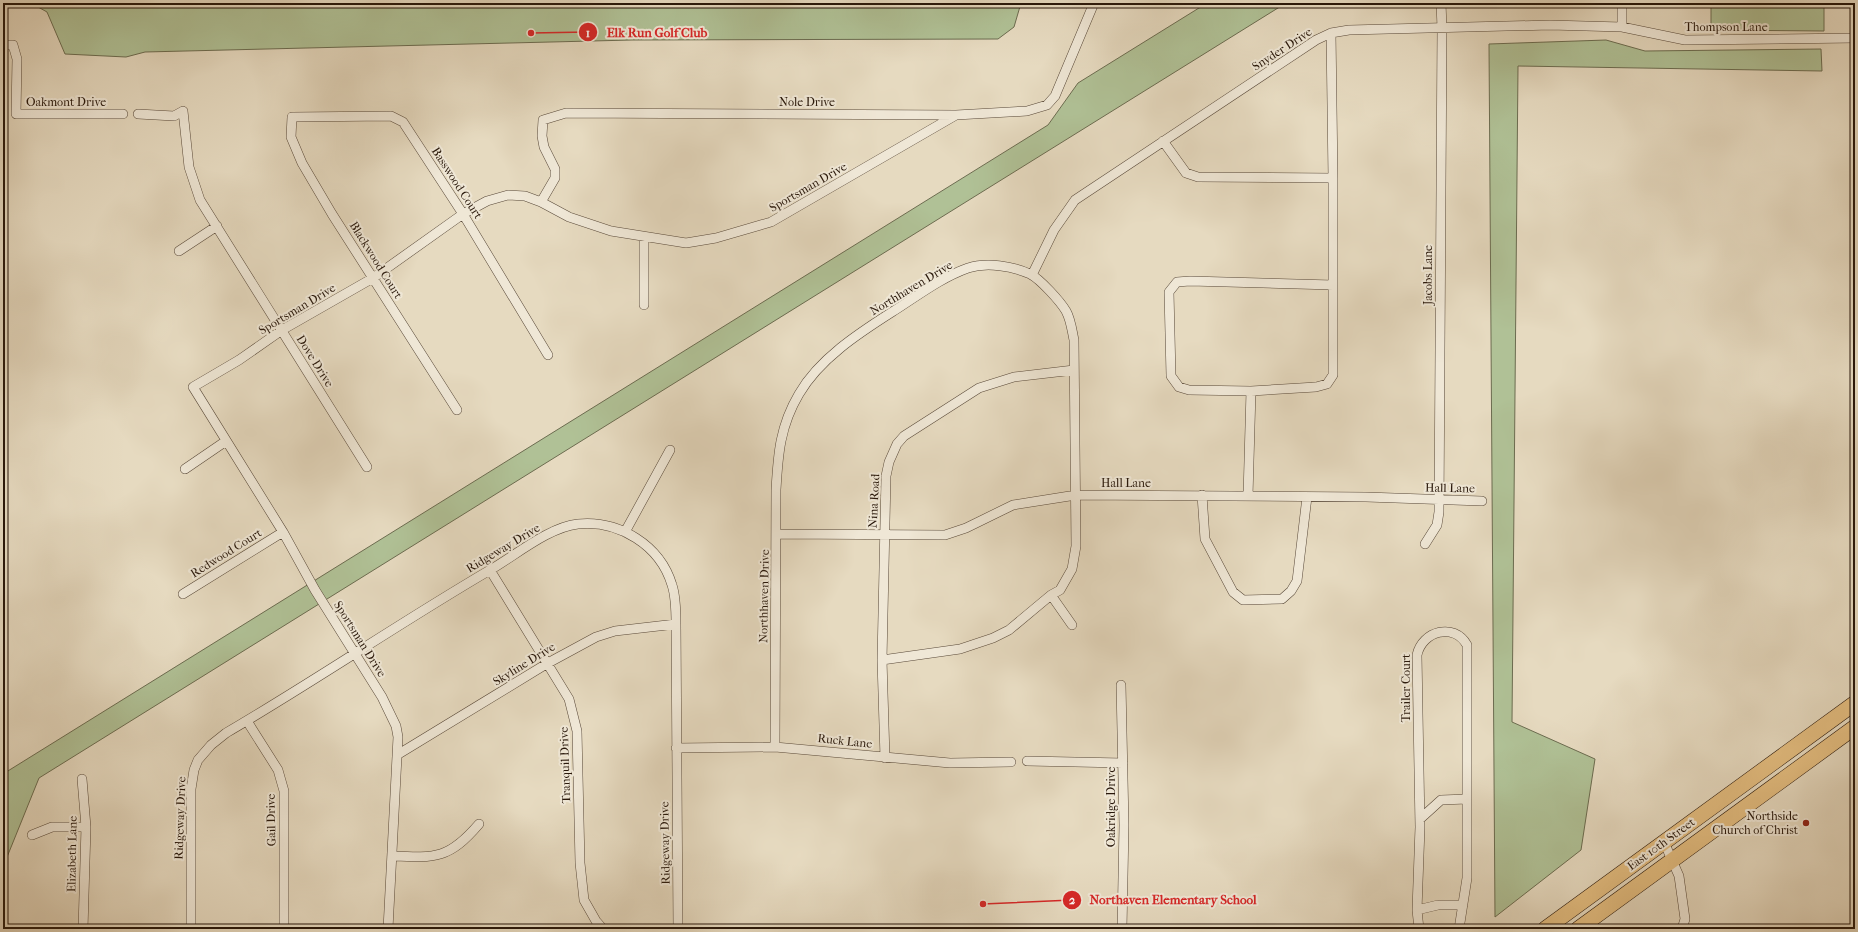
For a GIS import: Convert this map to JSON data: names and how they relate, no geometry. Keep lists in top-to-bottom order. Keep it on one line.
{"streets":{"main road":["East 10th Street"],"street":["Thompson Lane","Snyder Drive","Oakmont Drive","Nole Drive","Basswood Court","Sportsman Drive","Blackwood Court","Jacobs Lane","Northhaven Drive","Dove Drive","Hall Lane","Nina Road","Ridgeway Drive","Redwood Court","Skyline Drive","Trailer Court","Ruck Lane","Tranquil Drive","Oakridge Drive","Gail Drive","Elizabeth Lane"]},"crossings":[["Thompson Lane","Snyder Drive"],["Snyder Drive","Jacobs Lane"],["Snyder Drive","Northhaven Drive"],["Nole Drive","Sportsman Drive"],["Basswood Court","Sportsman Drive"],["Basswood Court","Blackwood Court"],["Sportsman Drive","Blackwood Court"],["Sportsman Drive","Dove Drive"],["Sportsman Drive","Ridgeway Drive"],["Sportsman Drive","Redwood Court"],["Sportsman Drive","Skyline Drive"],["Jacobs Lane","Hall Lane"],["Northhaven Drive","Hall Lane"],["Northhaven Drive","Nina Road"],["Northhaven Drive","Ruck Lane"],["Hall Lane","Nina Road"],["Nina Road","Ruck Lane"],["Ridgeway Drive","Skyline Drive"],["Ridgeway Drive","Ruck Lane"],["Ridgeway Drive","Tranquil Drive"],["Ridgeway Drive","Gail Drive"],["Skyline Drive","Tranquil Drive"]],"places":["Elk Run Golf Club","Northside Church of Christ","Northaven Elementary School"]}
